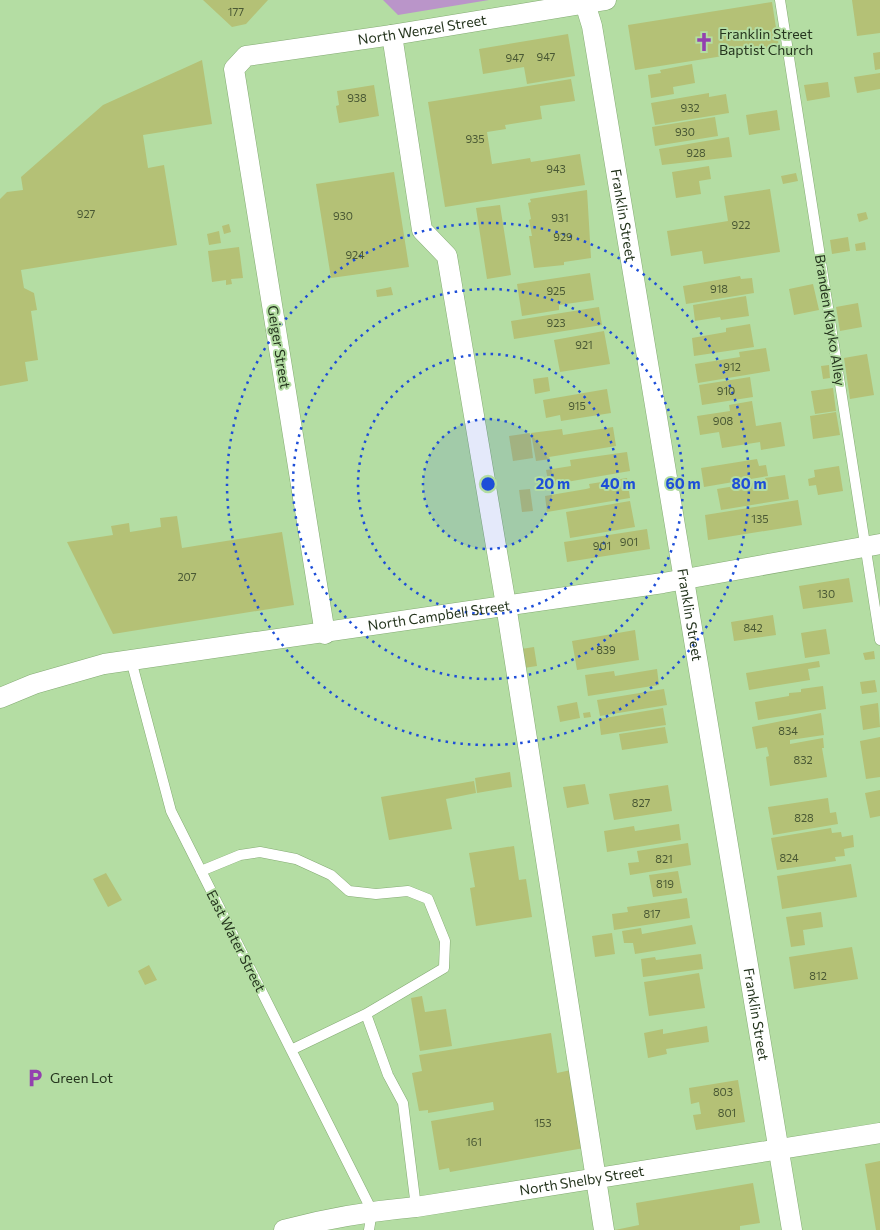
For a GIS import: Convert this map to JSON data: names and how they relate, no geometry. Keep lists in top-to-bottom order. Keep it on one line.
{"streets":{"street":["North Wenzel Street","Franklin Street","Geiger Street","North Campbell Street","North Shelby Street"],"lane":["Branden Klayko Alley","East Water Street"]},"crossings":[["North Wenzel Street","Franklin Street"],["North Wenzel Street","Geiger Street"],["Franklin Street","North Campbell Street"],["Franklin Street","North Shelby Street"],["Branden Klayko Alley","North Campbell Street"],["Geiger Street","North Campbell Street"],["North Campbell Street","East Water Street"],["East Water Street","North Shelby Street"]],"places":{"church":["Franklin Street Baptist Church"],"parking":["Green Lot"]},"house_numbers":["177","947","947","938","932","930","935","928","943","927","930","931","922","929","924","918","925","923","921","912","910","915","908","135","901","901","207","130","842","839","834","832","827","828","824","821","819","817","812","803","801","153","161"],"rings":["20 m","40 m","60 m","80 m"]}
